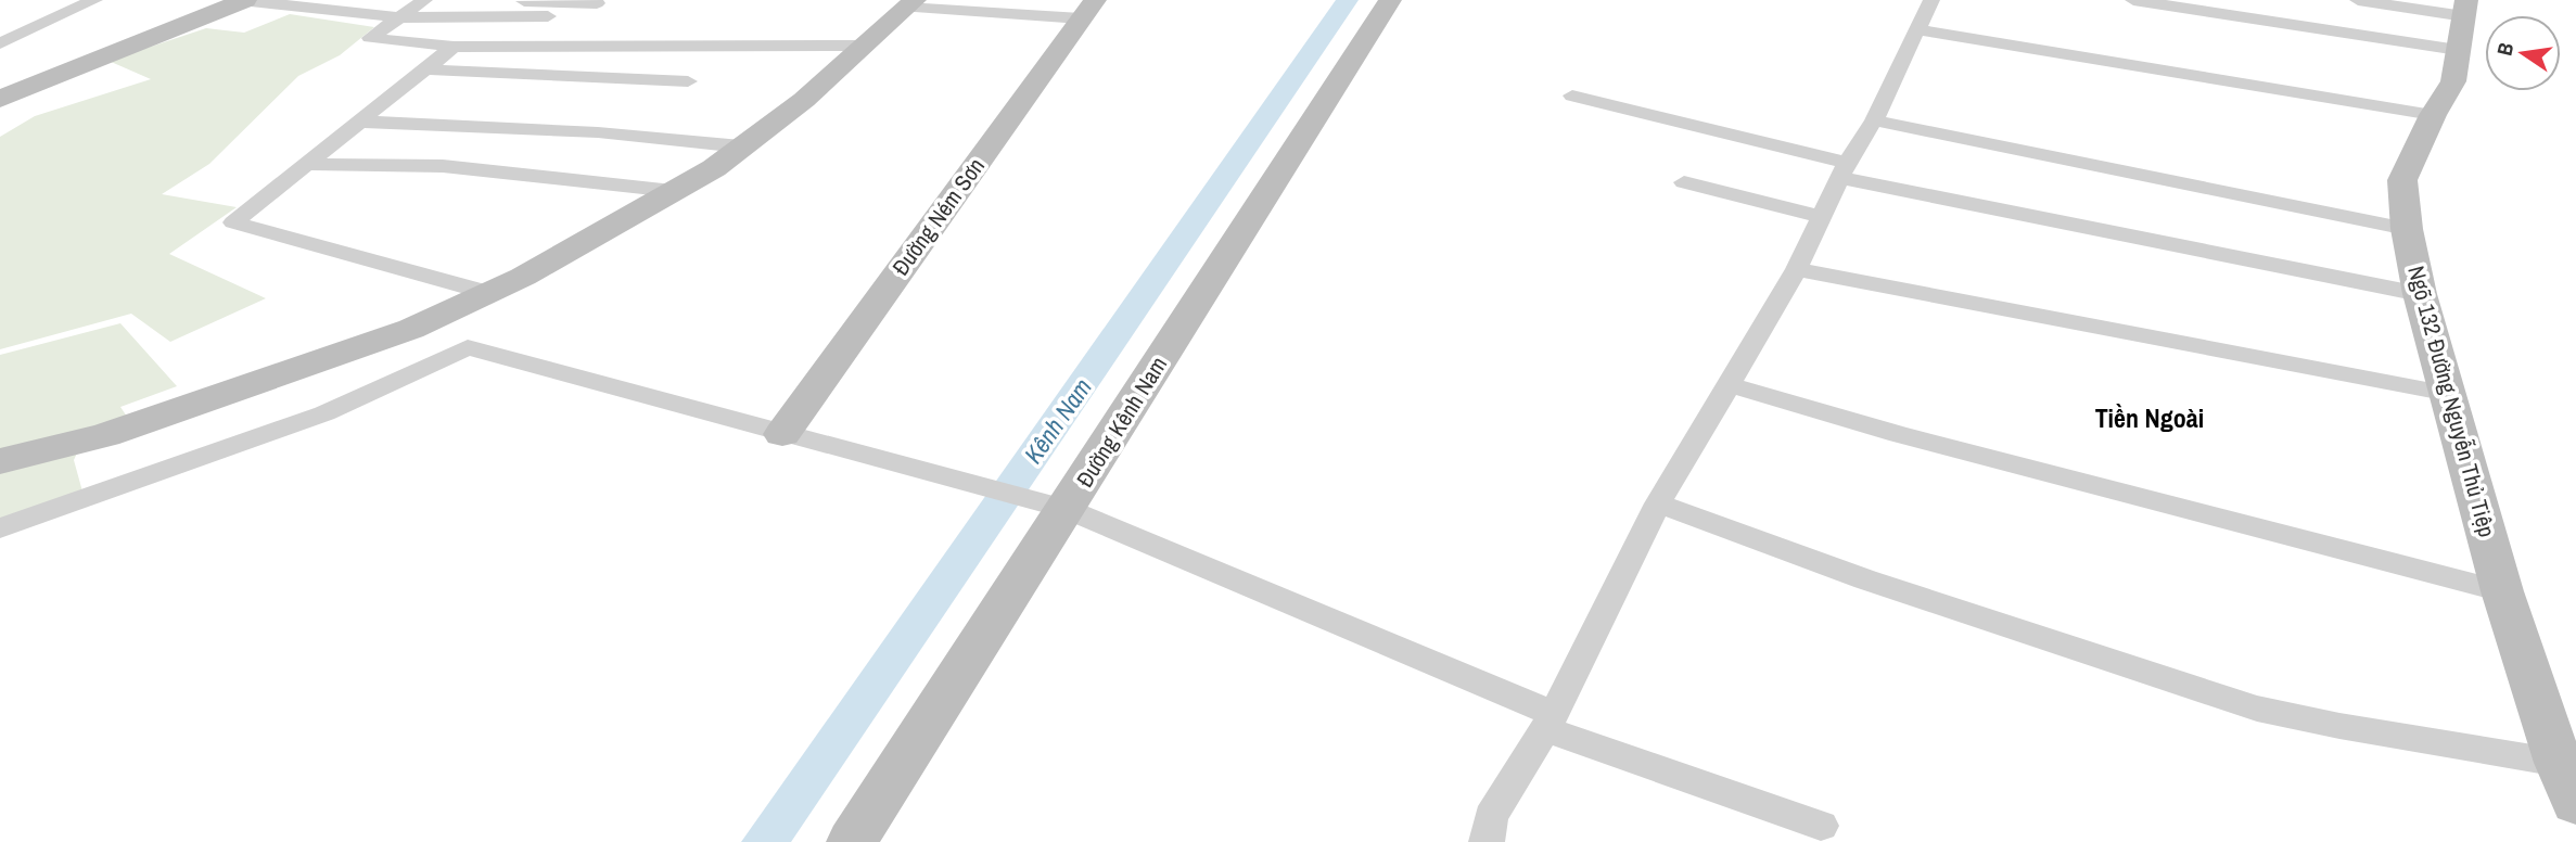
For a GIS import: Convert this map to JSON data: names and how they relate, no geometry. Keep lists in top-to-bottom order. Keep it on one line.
{"streets":{"street":["Đường Ném Sơn","Ngõ 132 Đường Nguyễn Thủ Tiệp","Đường Kênh Nam"]},"districts":["Tiền Ngoài"],"water":["Kênh Nam"],"north":"left"}
